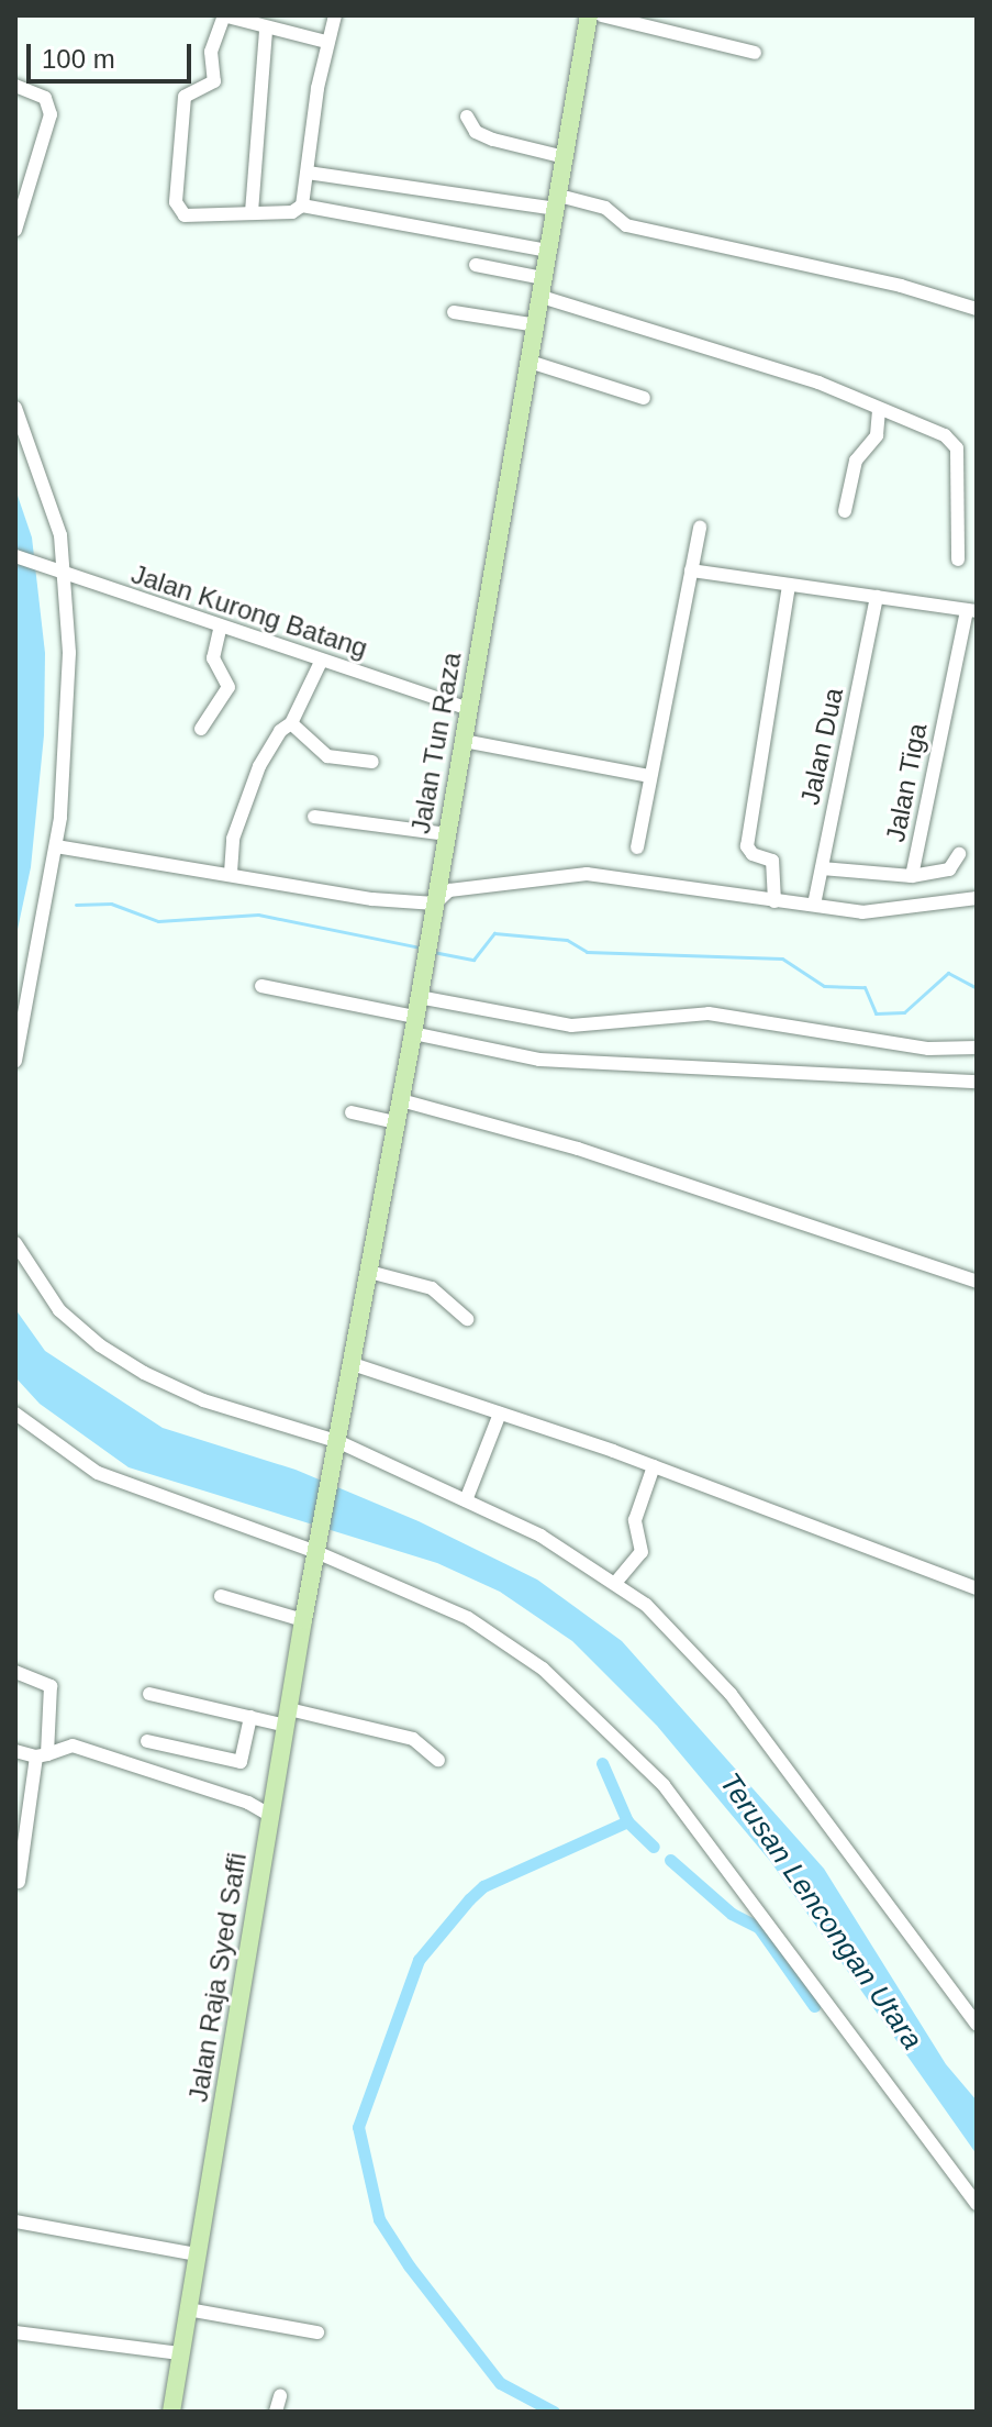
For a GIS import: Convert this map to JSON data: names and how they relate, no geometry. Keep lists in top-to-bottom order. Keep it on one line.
{"streets":{"main road":["Jalan Tun Raza","Jalan Raja Syed Saffi"],"street":["Jalan Kurong Batang","Jalan Dua","Jalan Tiga"]},"crossings":[["Jalan Kurong Batang","Jalan Tun Raza"],["Jalan Tun Raza","Jalan Raja Syed Saffi"],["Jalan Dua","Jalan Tiga"]],"water":["Terusan Lencongan Utara"],"scale_bar":"100 m"}
